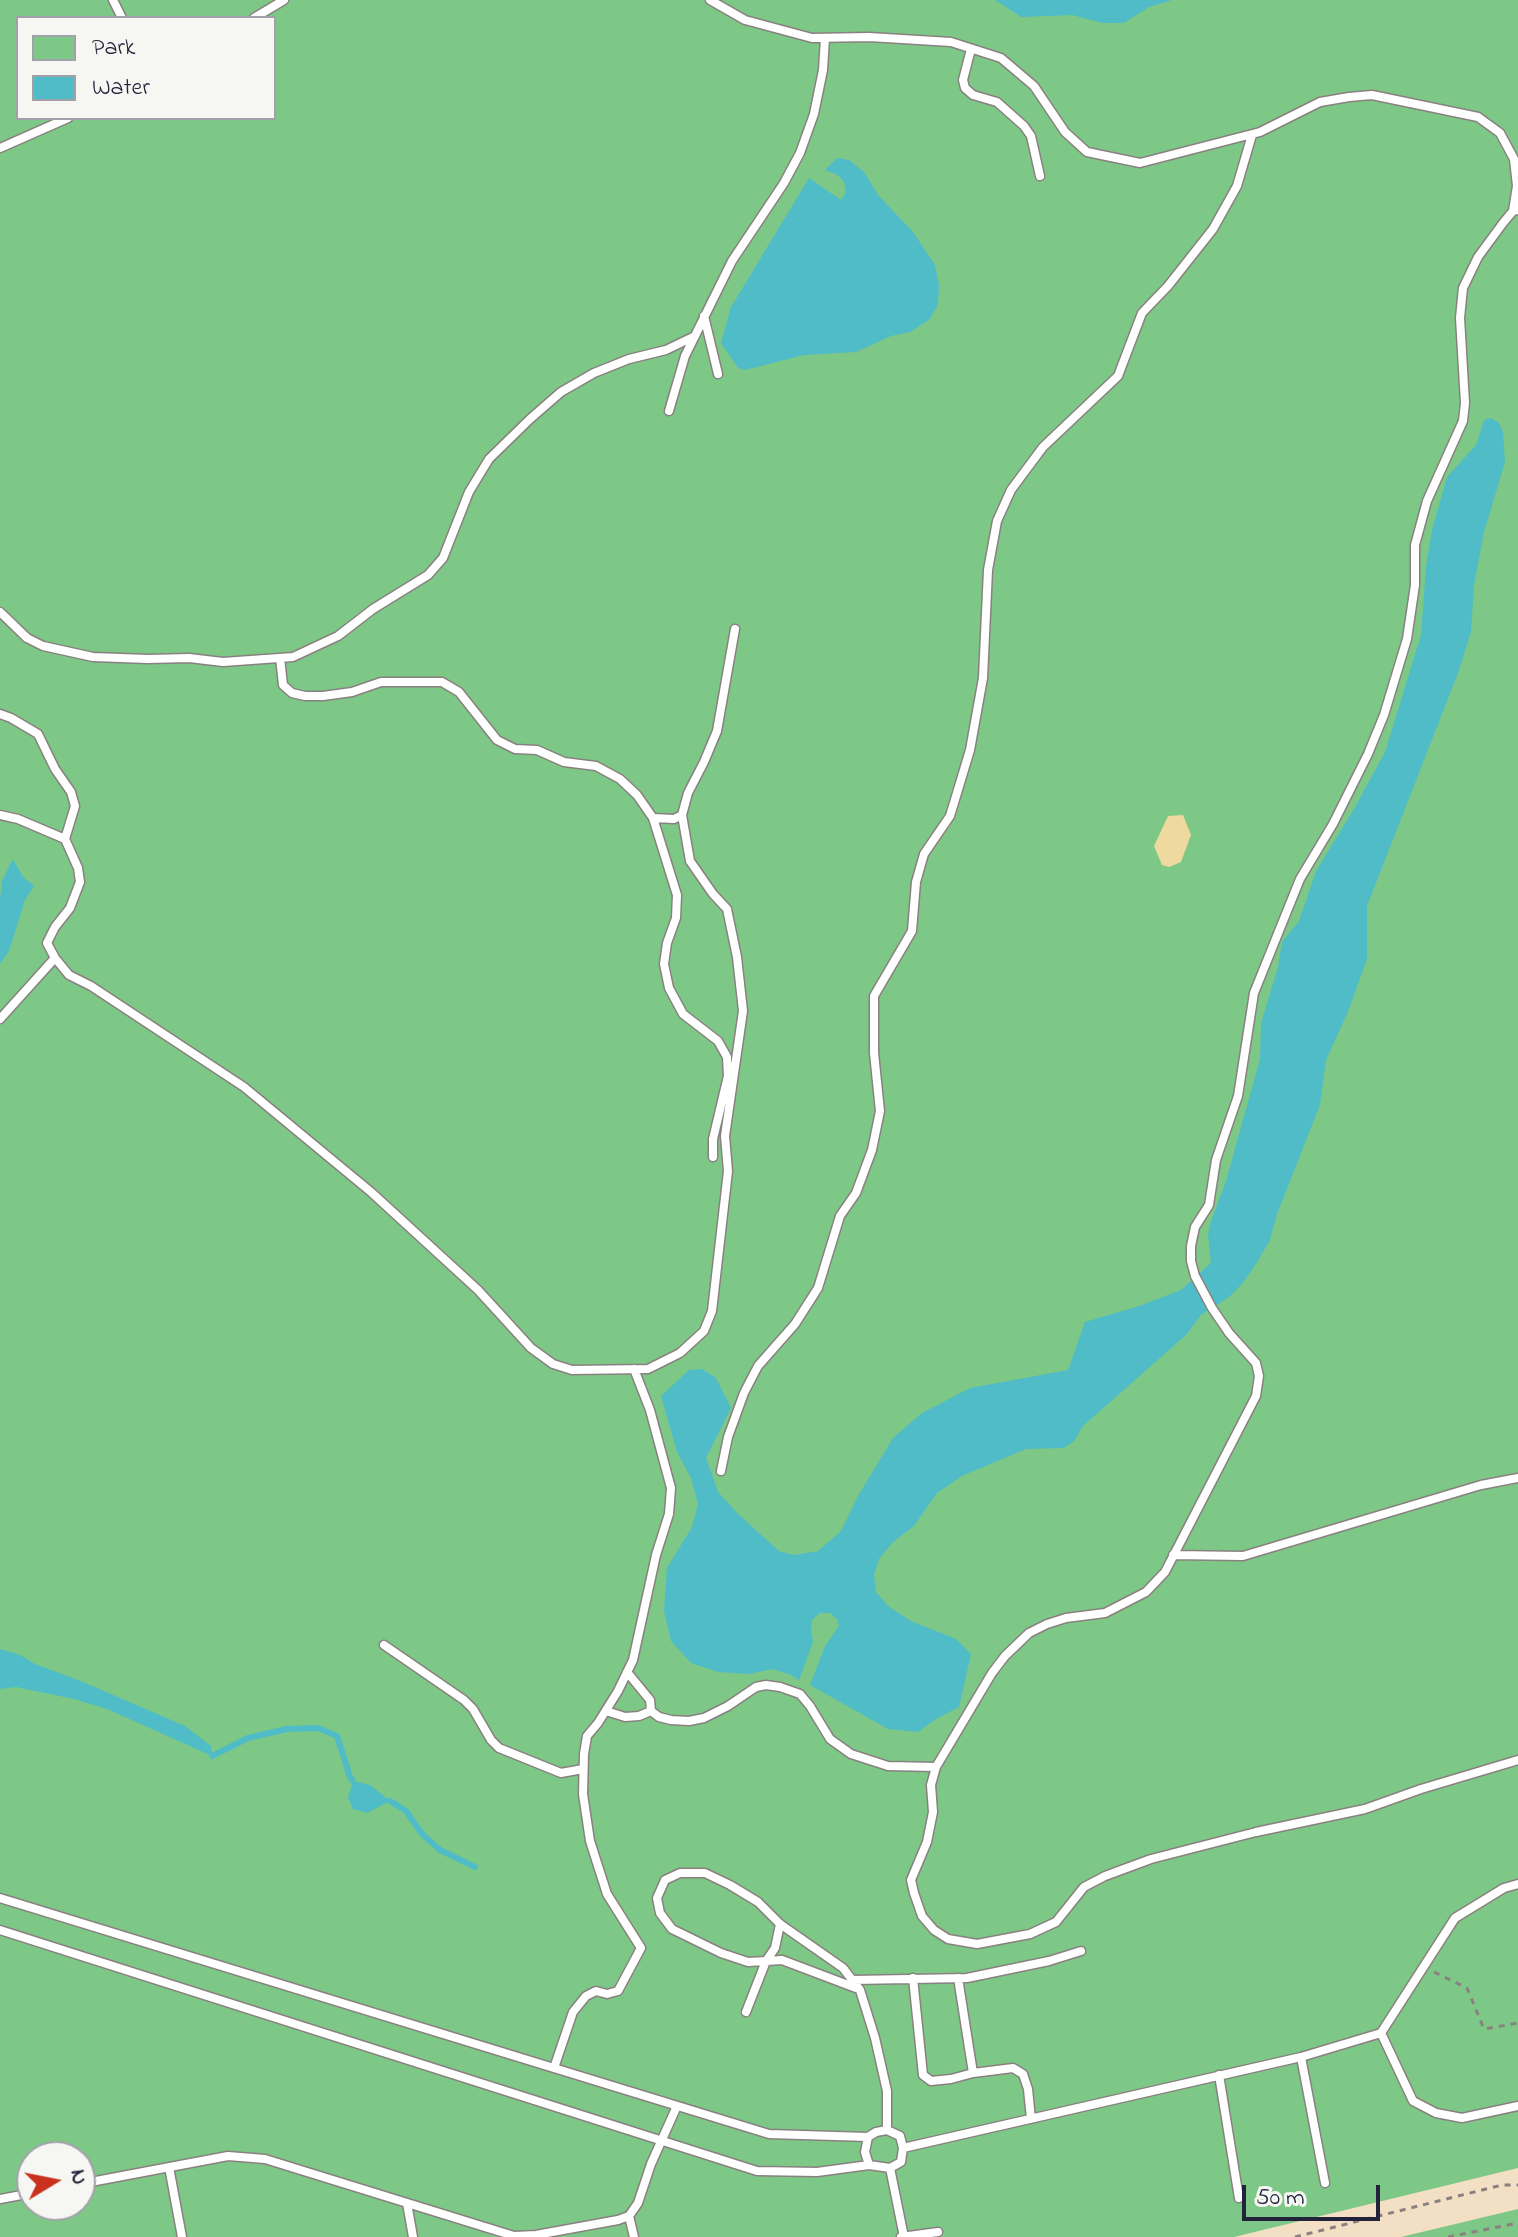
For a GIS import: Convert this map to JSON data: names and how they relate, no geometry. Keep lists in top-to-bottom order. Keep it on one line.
{"legend":["Park","Water"],"scale_bar":"50 m","north":"right"}
